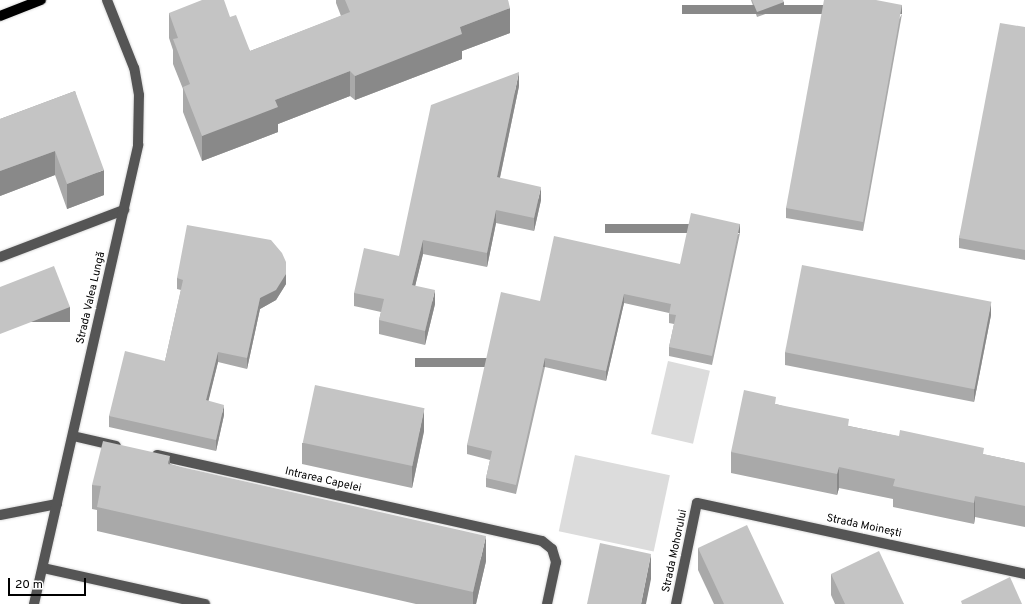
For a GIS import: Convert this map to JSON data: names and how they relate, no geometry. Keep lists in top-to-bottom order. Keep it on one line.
{"streets":{"street":["Strada Valea Lungă","Intrarea Capelei","Strada Moinești","Strada Mohorului"]},"crossings":[["Strada Moinești","Strada Mohorului"]],"scale_bar":"20 m"}
